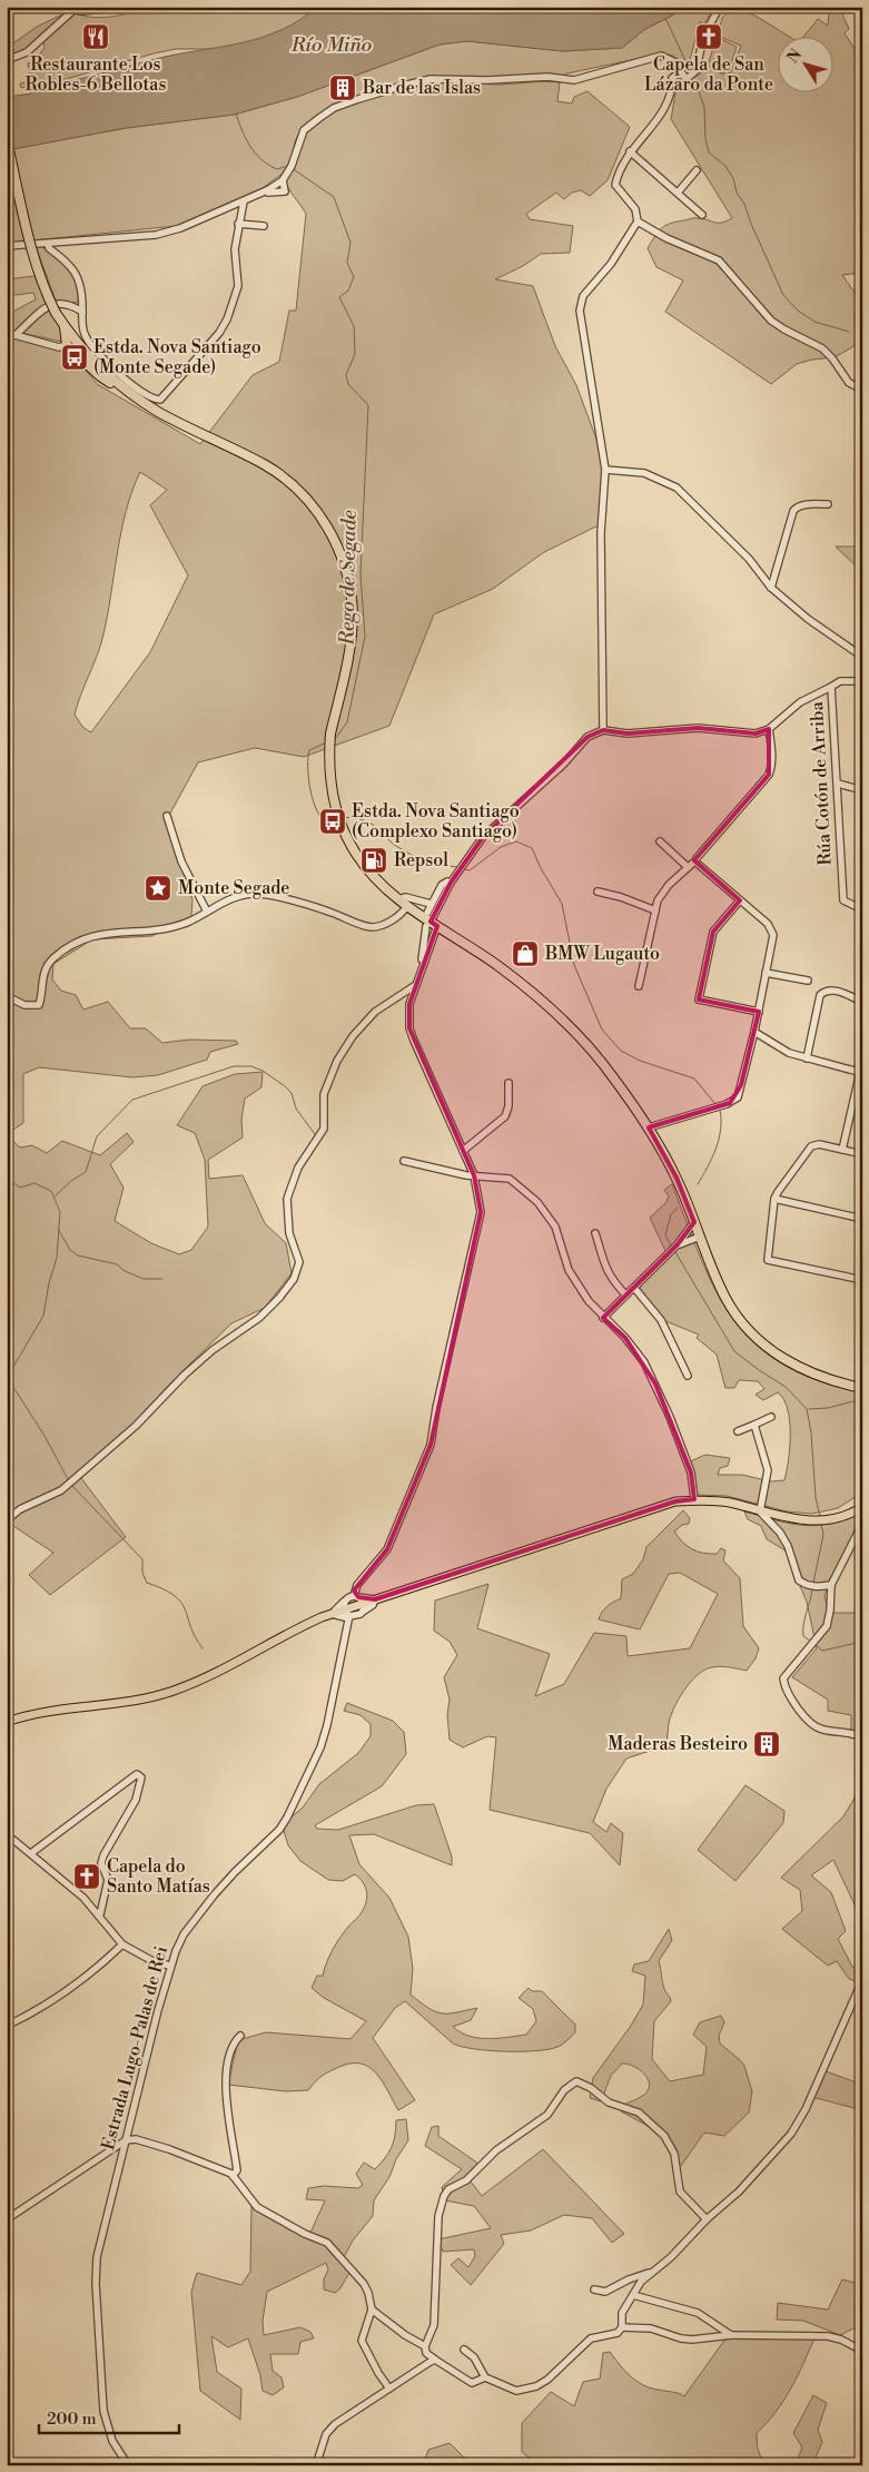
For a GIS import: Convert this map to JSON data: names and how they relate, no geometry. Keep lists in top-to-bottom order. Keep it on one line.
{"streets":{"street":["Rúa Cotón de Arriba","Estrada Lugo-Palas de Rei"]},"water":["Río Miño","Rego de Segade"],"places":{"restaurant":["Restaurante Los Robles-6 Bellotas"],"church":["Capela de San Lázaro da Ponte","Capela do Santo Matías"],"building":["Bar de las Islas","Maderas Besteiro"],"bus stop":["Estda. Nova Santiago (Monte Segade)","Estda. Nova Santiago (Complexo Santiago)"],"fuel station":["Repsol"],"place":["Monte Segade"],"shop":["BMW Lugauto"]},"scale_bar":"200 m","north":"top left"}
